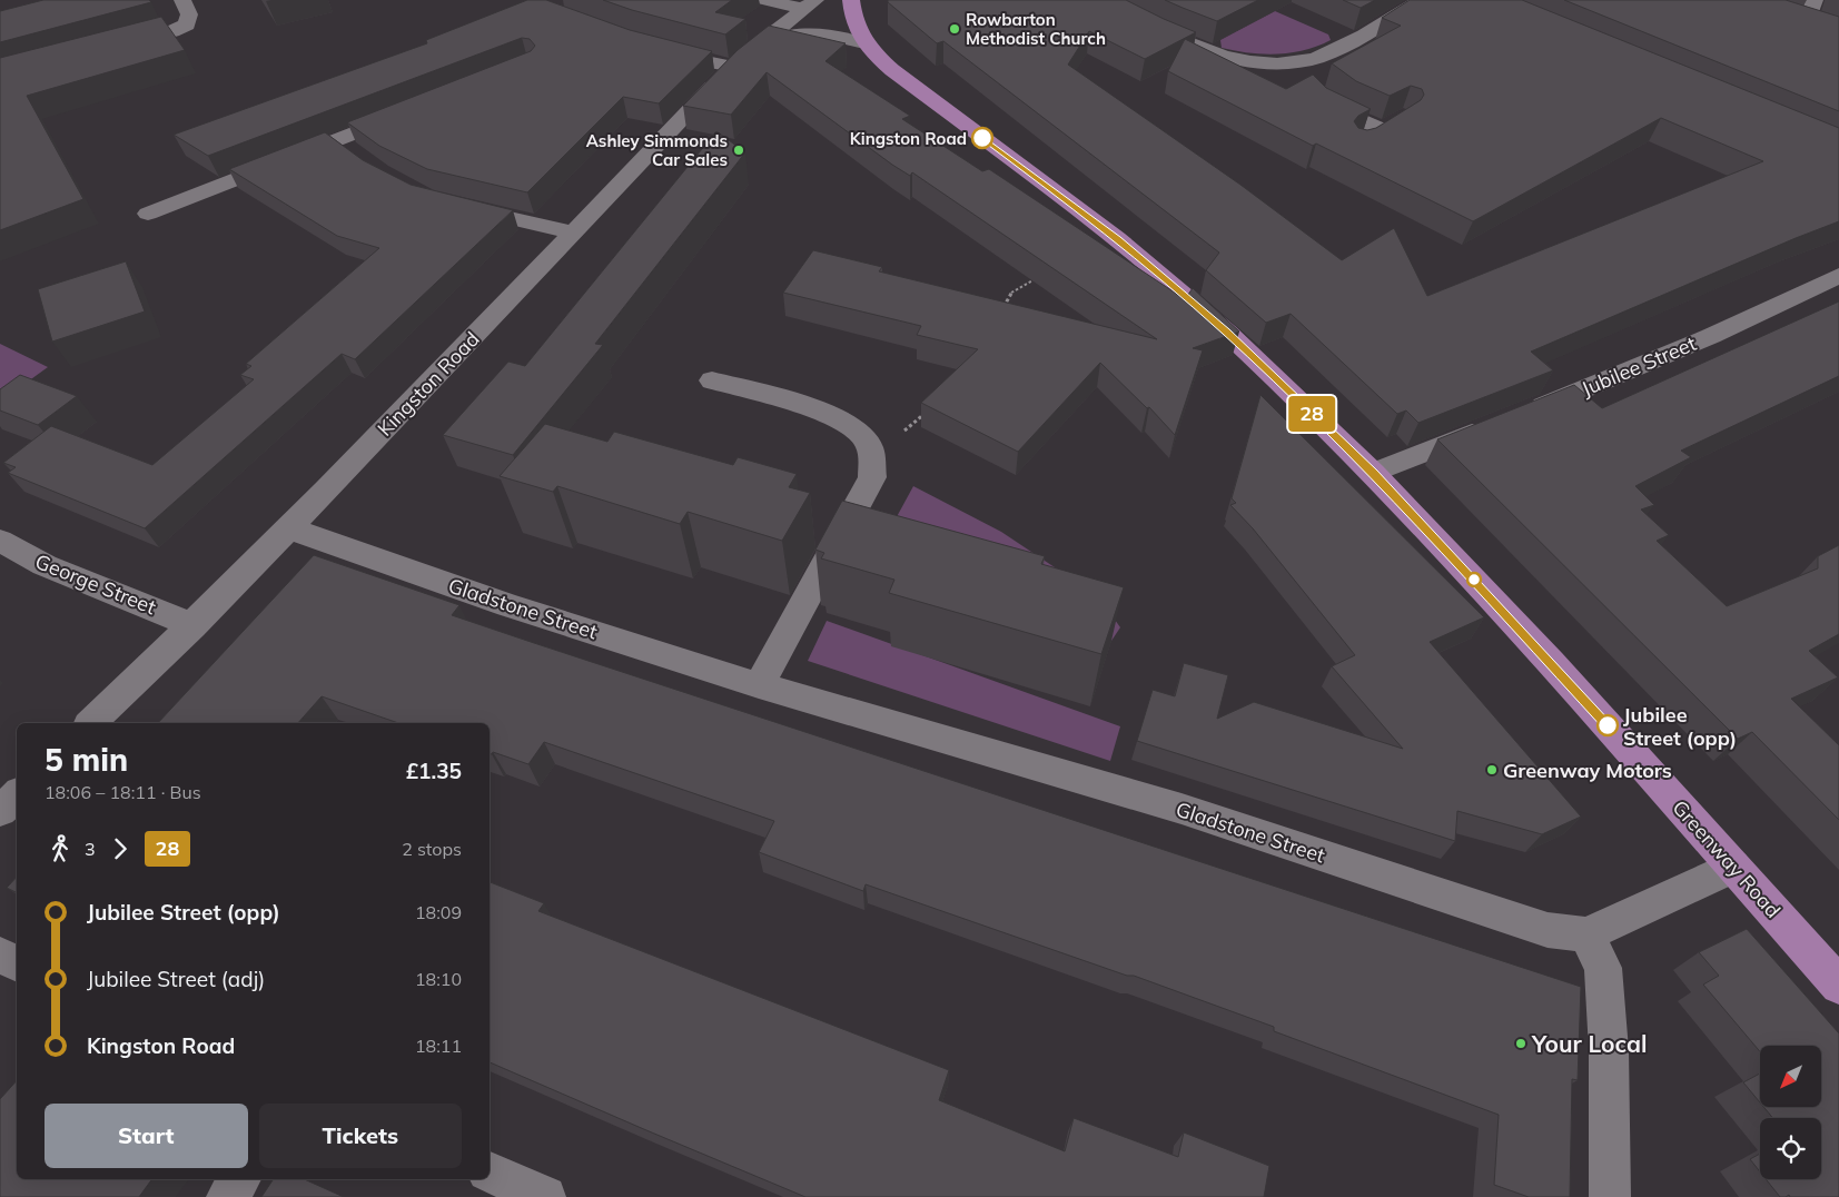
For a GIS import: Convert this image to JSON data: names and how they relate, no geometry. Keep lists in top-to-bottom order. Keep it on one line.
{"streets":{"main road":["Greenway Road"],"street":["Jubilee Street","Kingston Road","George Street","Gladstone Street"]},"crossings":[["Kingston Road","George Street"],["Kingston Road","Gladstone Street"]],"places":["Rowbarton Methodist Church","Kingston Road","Ashley Simmonds Car Sales","Jubilee Street (opp)","Greenway Motors","Your Local"],"lines":["bus line 28"],"north":"bottom left","page":{"on_map":"28","heading":["5 min","18:06 – 18:11 · Bus","£1.35"],"legs":["3","28","2 stops"],"list":[{"name":"Jubilee Street (opp)","value":"18:09"},{"name":"Jubilee Street (adj)","value":"18:10"},{"name":"Kingston Road","value":"18:11"}],"buttons":["Start","Tickets"]}}
